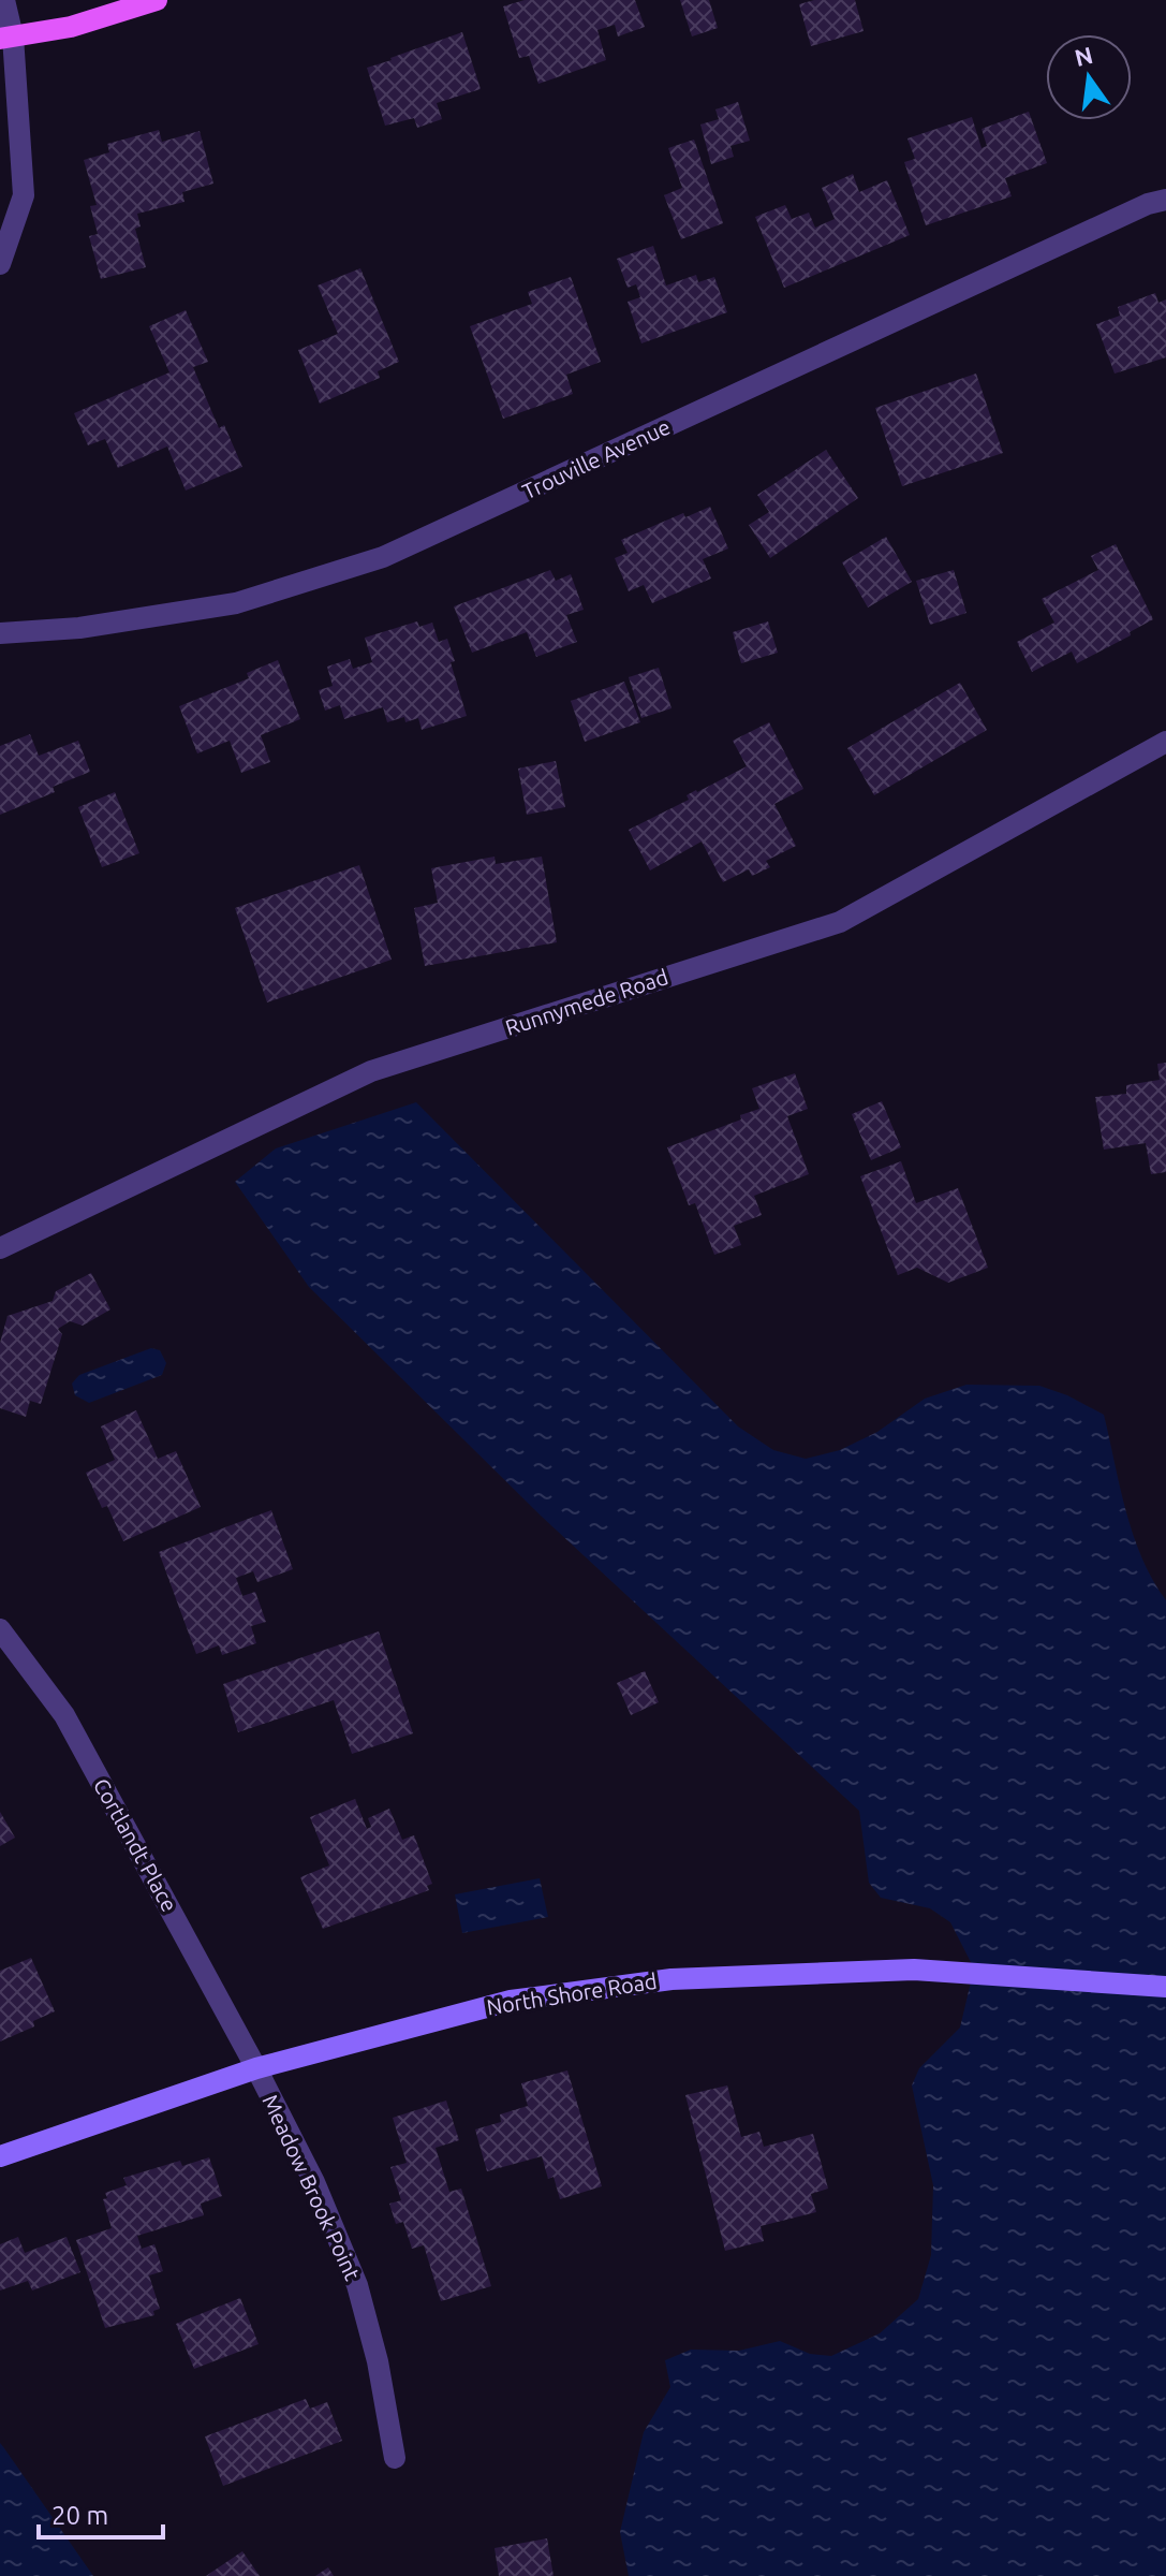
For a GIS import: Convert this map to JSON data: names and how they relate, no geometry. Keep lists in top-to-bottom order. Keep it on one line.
{"streets":{"street":["Trouville Avenue","Runnymede Road","Cortlandt Place","North Shore Road","Meadow Brook Point"]},"crossings":[["Cortlandt Place","North Shore Road"],["Cortlandt Place","Meadow Brook Point"],["North Shore Road","Meadow Brook Point"]],"scale_bar":"20 m","north":"top"}
